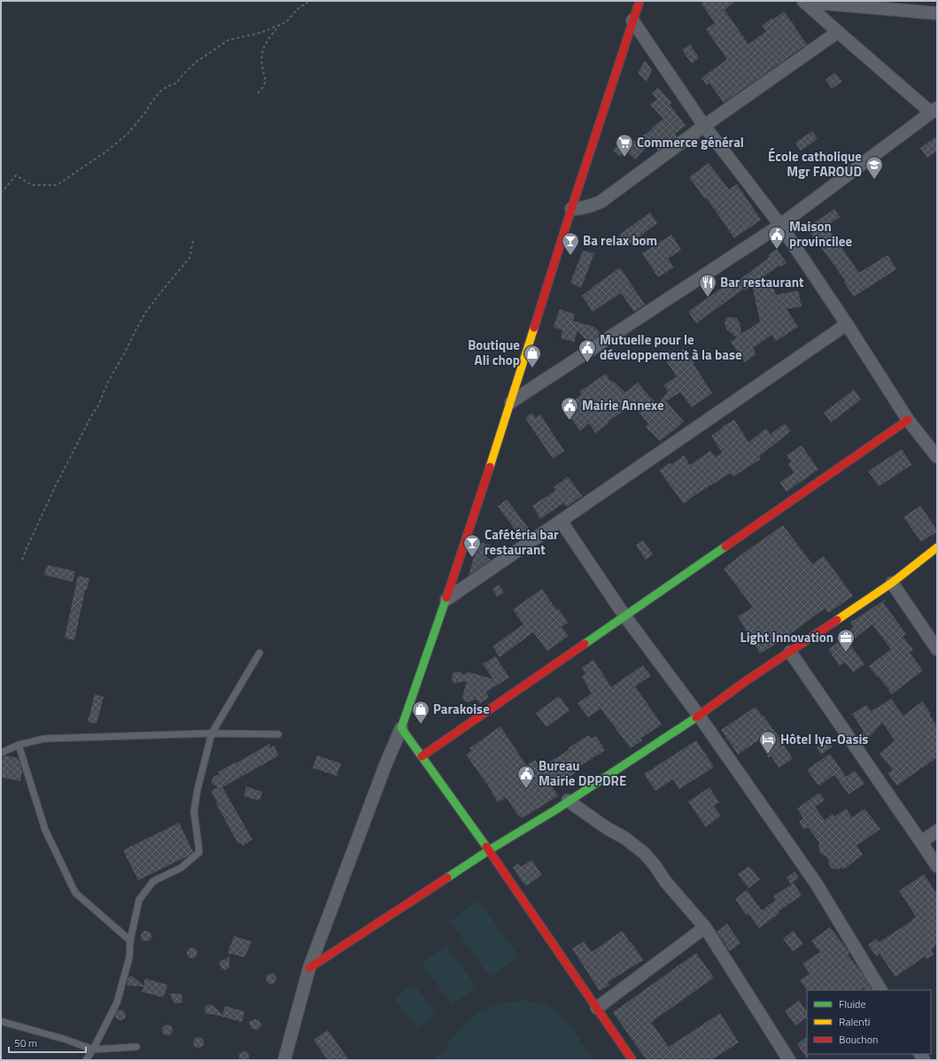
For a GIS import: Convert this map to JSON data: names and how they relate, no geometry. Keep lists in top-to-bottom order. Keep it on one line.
{"places":{"supermarket":["Commerce général"],"school or university":["École catholique Mgr FAROUD"],"public building":["Maison provincilee","Mutuelle pour le développement à la base","Mairie Annexe","Bureau Mairie DPPDRE"],"bar":["Ba relax bom","Cafétéria bar restaurant"],"restaurant":["Bar restaurant"],"shop":["Boutique Ali chop","Parakoise"],"office":["Light Innovation"],"hotel":["Hôtel Iya-Oasis"]},"legend":["Fluide","Ralenti","Bouchon"],"scale_bar":"50 m"}
